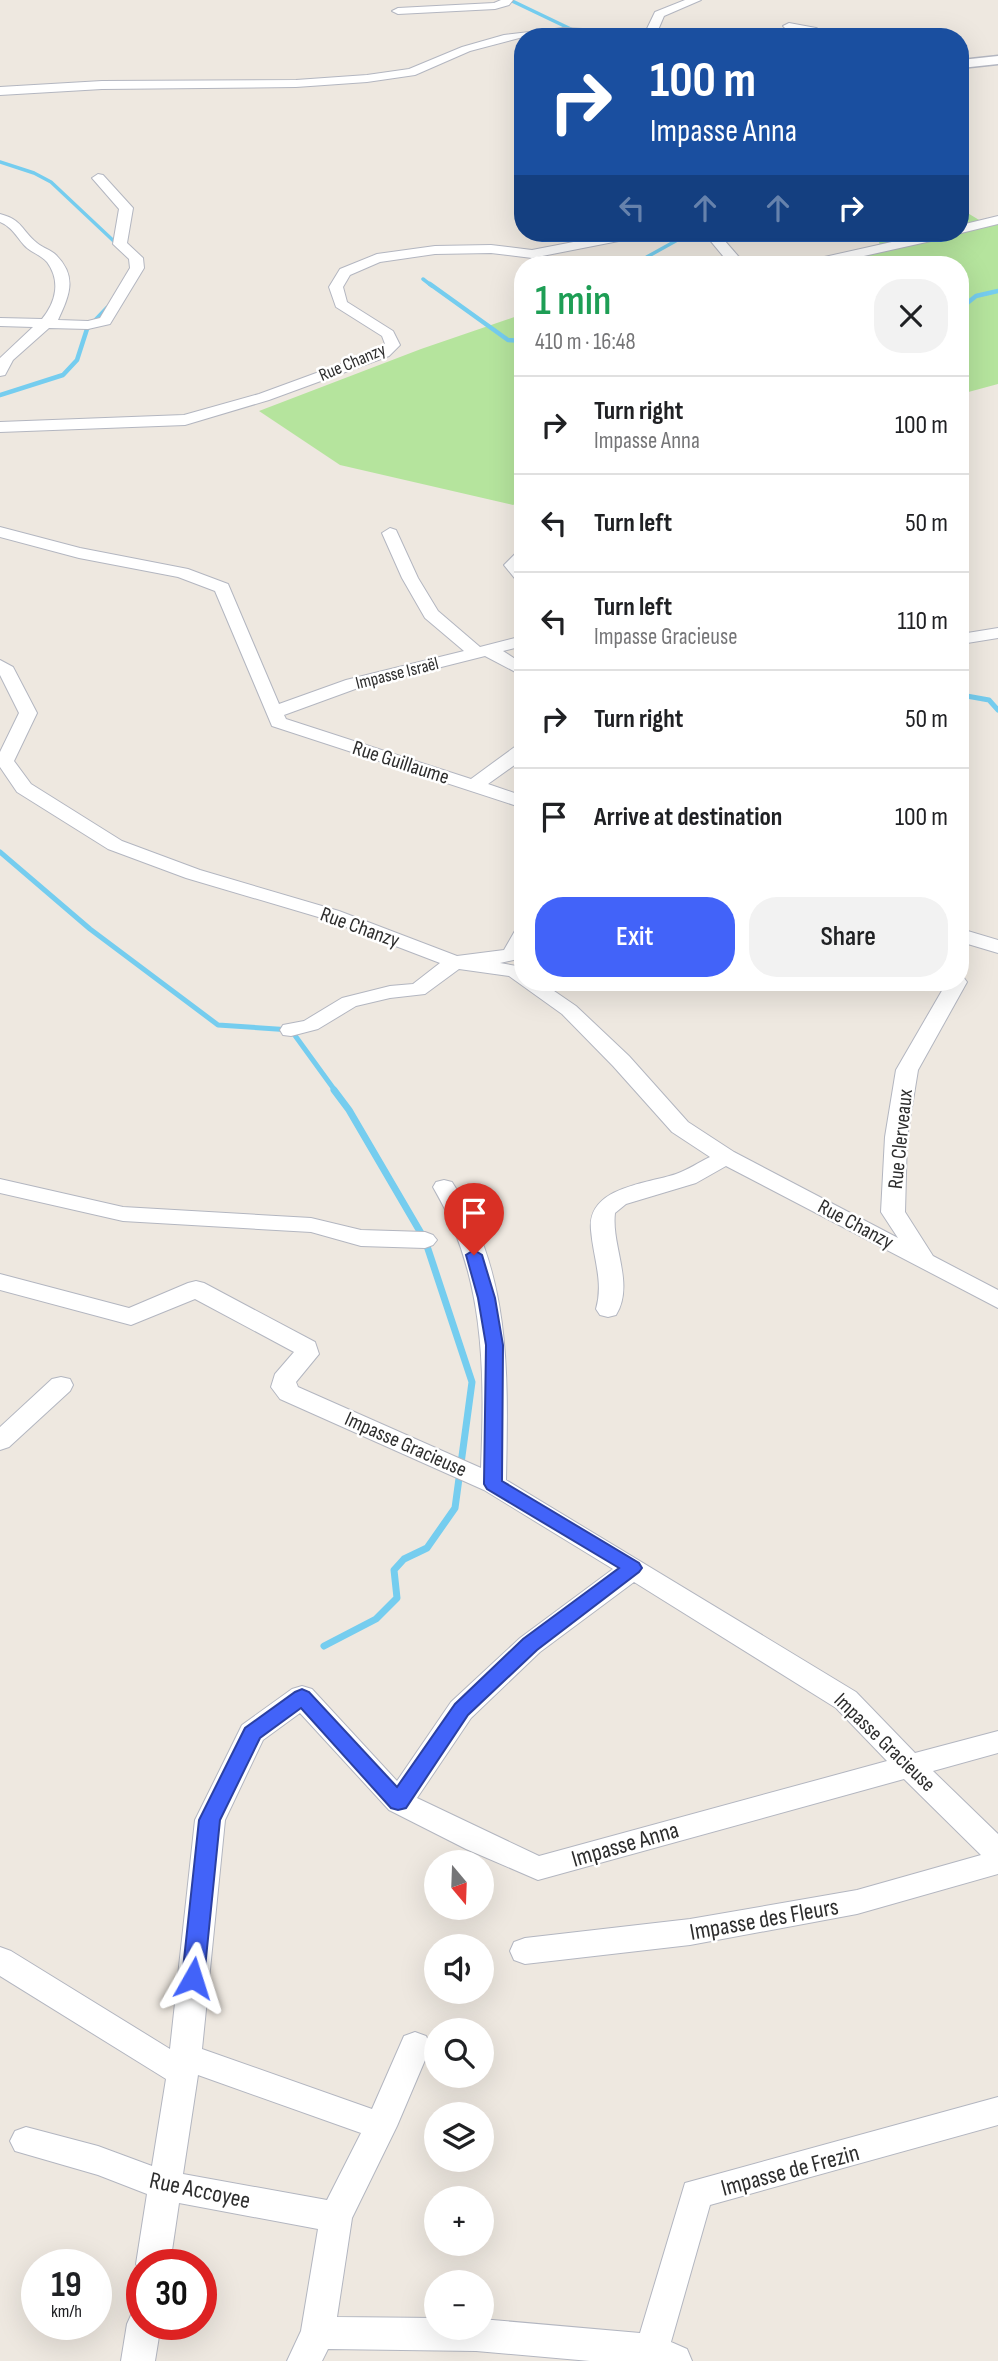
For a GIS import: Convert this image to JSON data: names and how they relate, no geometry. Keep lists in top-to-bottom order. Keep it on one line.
{"streets":{"street":["Rue Chanzy","Impasse Israël","Rue Guillaume","Rue Clerveaux","Impasse Gracieuse","Impasse Anna","Impasse des Fleurs","Impasse de Frezin","Rue Accoyee"]},"crossings":[["Rue Chanzy","Rue Clerveaux"],["Impasse Israël","Rue Guillaume"],["Impasse Gracieuse","Impasse Anna"]],"north":"bottom","page":{"turn":["100 m","Impasse Anna"],"heading":["1 min","410 m · 16:48"],"list":[{"name":"Turn right","note":"Impasse Anna","value":"100 m"},{"name":"Turn left","value":"50 m"},{"name":"Turn left","note":"Impasse Gracieuse","value":"110 m"},{"name":"Turn right","value":"50 m"},{"name":"Arrive at destination","value":"100 m"}],"buttons":["Exit","Share"],"map_buttons":["+","−"],"speed":"19 km/h","limit":"30"}}
